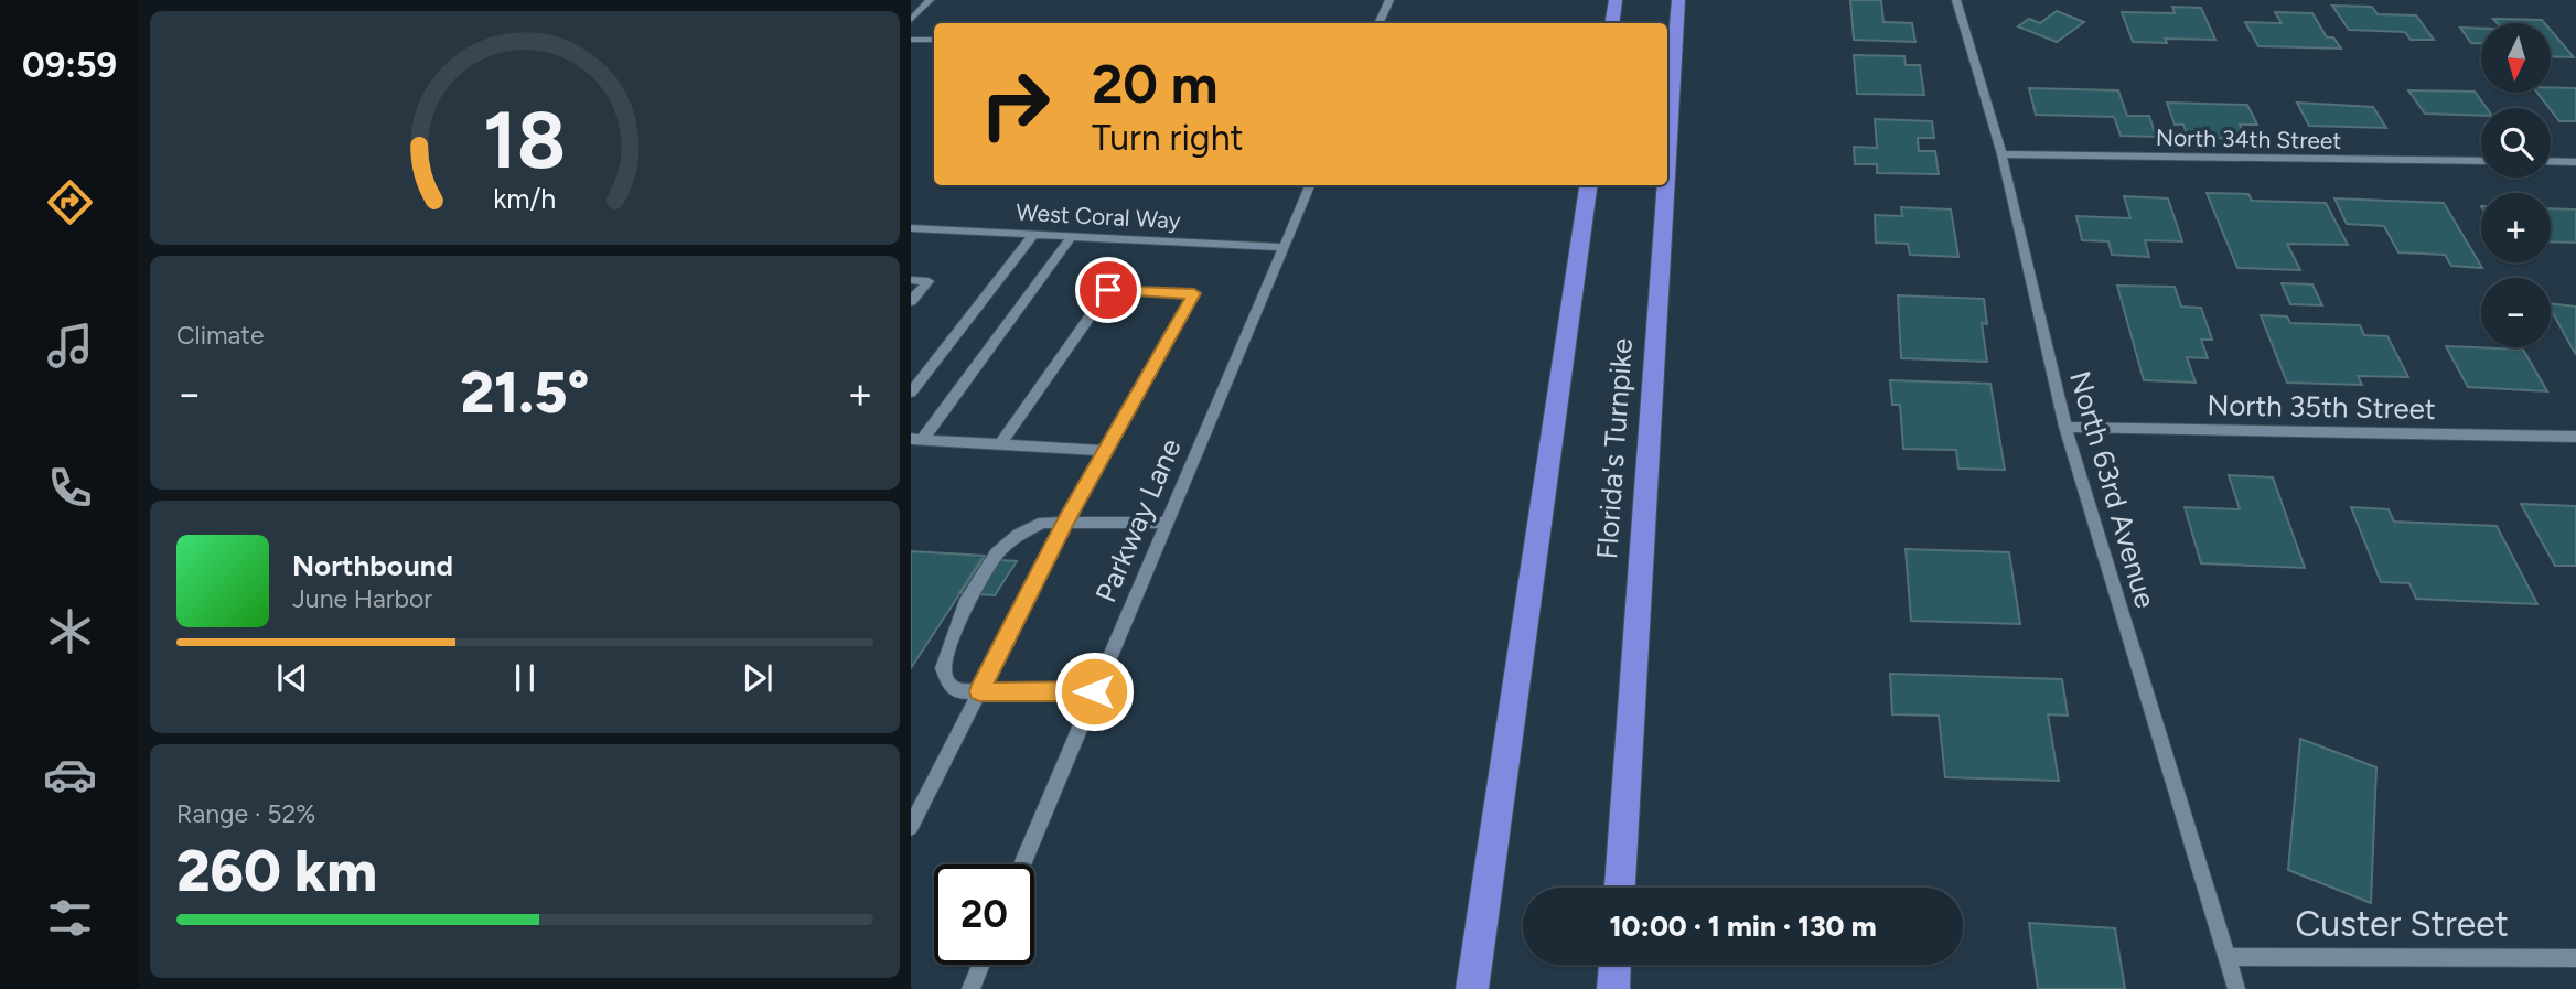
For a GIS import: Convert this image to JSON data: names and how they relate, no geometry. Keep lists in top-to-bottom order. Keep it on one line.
{"streets":{"highway":["Florida's Turnpike"],"street":["North 34th Street","West Coral Way","North 35th Street","North 63rd Avenue","Parkway Lane","Custer Street"]},"crossings":[["North 34th Street","North 63rd Avenue"],["West Coral Way","Parkway Lane"],["North 35th Street","North 63rd Avenue"],["North 63rd Avenue","Custer Street"]],"north":"bottom","page":{"tabs":"09:59","map_buttons":["+","−"],"turn":["20 m","Turn right"],"tile":["Climate",["Range · 52%","260 km"]],"heat":["−","21.5°","+"],"song":["Northbound","June Harbor"],"limit":"20","trip":"10:00 · 1 min · 130 m","gauge":["18","km/h"]}}
